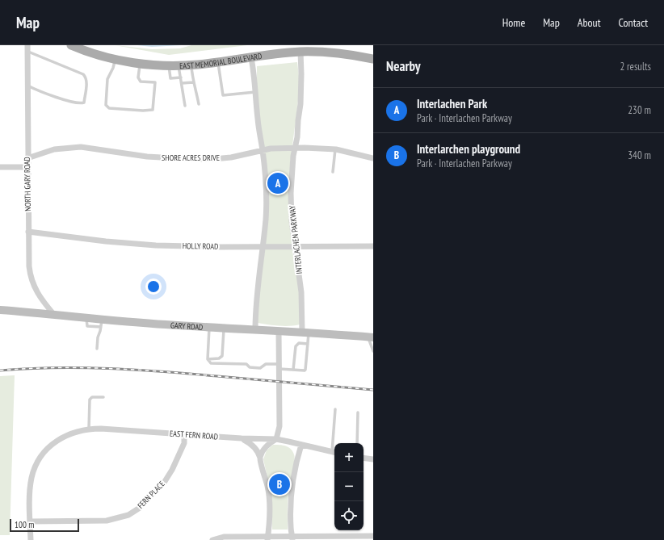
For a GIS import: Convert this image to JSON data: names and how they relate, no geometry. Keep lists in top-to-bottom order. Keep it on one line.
{"streets":{"main road":["EAST MEMORIAL BOULEVARD","GARY ROAD"],"street":["SHORE ACRES DRIVE","NORTH GARY ROAD","INTERLACHEN PARKWAY","HOLLY ROAD","EAST FERN ROAD","FERN PLACE"]},"crossings":[["EAST MEMORIAL BOULEVARD","INTERLACHEN PARKWAY"],["SHORE ACRES DRIVE","NORTH GARY ROAD"],["SHORE ACRES DRIVE","INTERLACHEN PARKWAY"],["NORTH GARY ROAD","HOLLY ROAD"],["NORTH GARY ROAD","GARY ROAD"],["INTERLACHEN PARKWAY","HOLLY ROAD"],["INTERLACHEN PARKWAY","GARY ROAD"],["EAST FERN ROAD","FERN PLACE"]],"scale_bar":"100 m","page":{"header":"Map","nav":["Home","Map","About","Contact"],"heading":["Nearby","2 results"],"list":[{"mark":"A","name":"Interlachen Park","note":"Park · Interlachen Parkway","value":"230 m"},{"mark":"B","name":"Interlarchen playground","note":"Park · Interlachen Parkway","value":"340 m"}],"pins":["A","B"],"map_buttons":["+","−"],"scale":"100 m"}}
